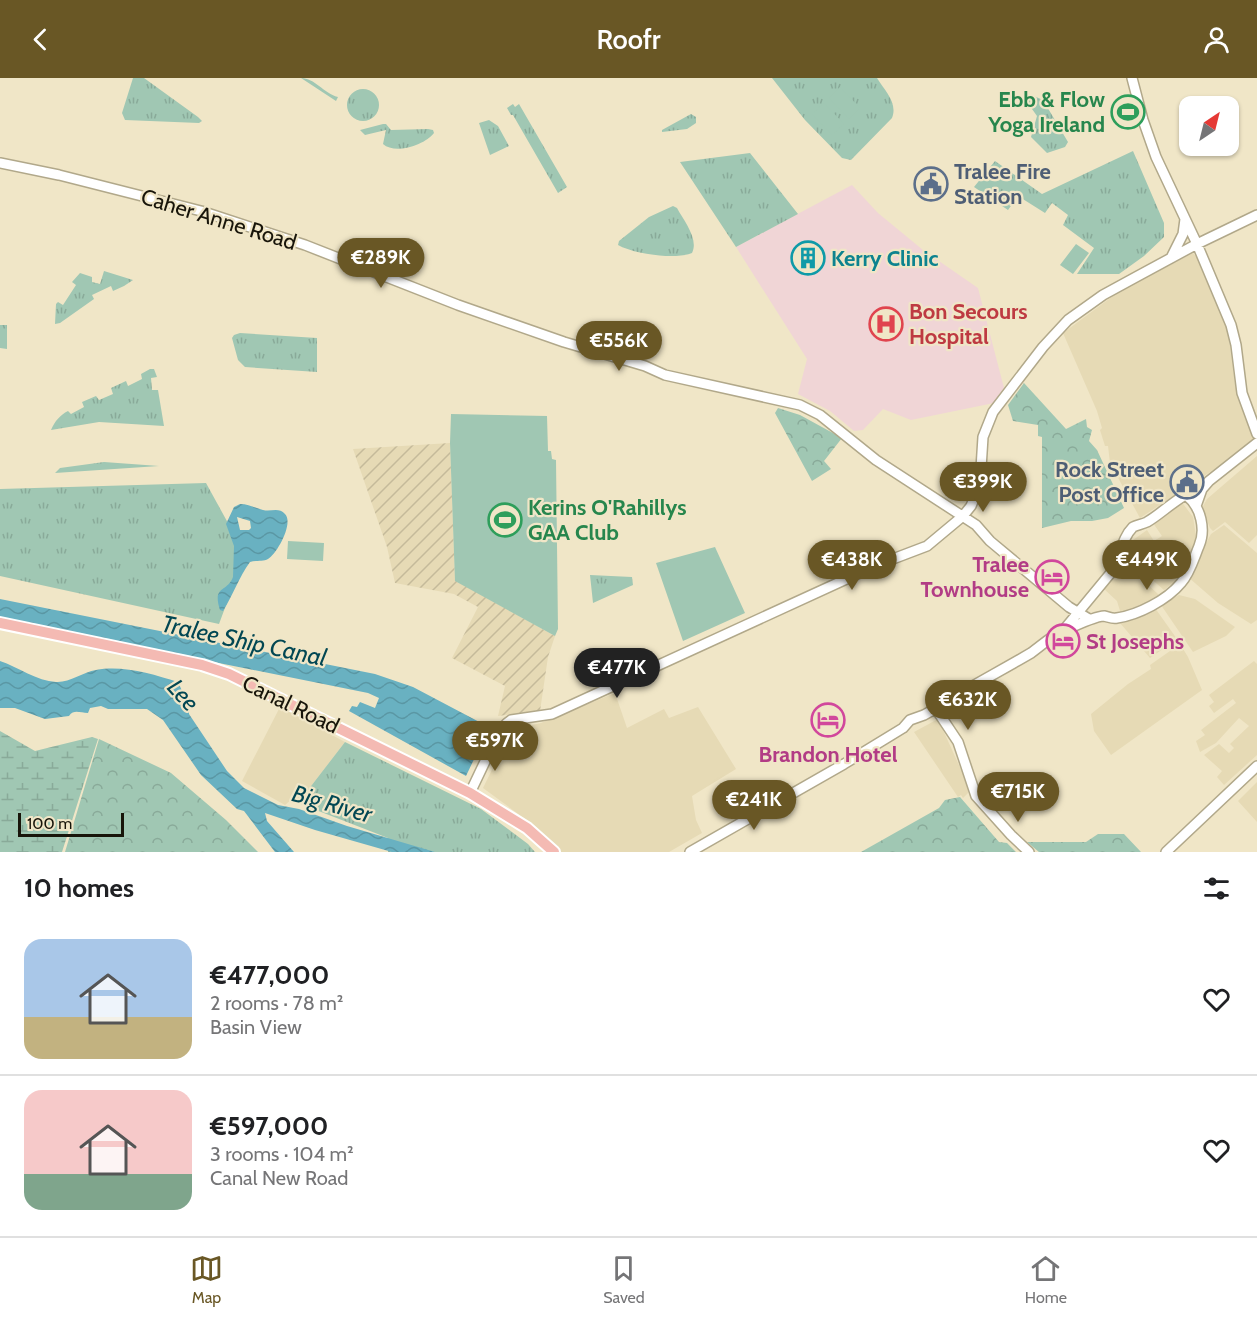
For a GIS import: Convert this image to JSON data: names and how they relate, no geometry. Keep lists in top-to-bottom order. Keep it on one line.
{"streets":{"main road":["Caher Anne Road","Canal Road"]},"water":["Tralee Ship Canal","Lee","Big River"],"places":{"sports":["Ebb & Flow Yoga Ireland","Kerins O'Rahillys GAA Club"],"public building":["Tralee Fire Station","Rock Street Post Office"],"building":["Kerry Clinic"],"hospital":["Bon Secours Hospital"],"hotel":["Tralee Townhouse","St Josephs","Brandon Hotel"]},"scale_bar":"100 m","north":"top right","page":{"header":"Roofr","price":["€289K","€556K","€399K","€438K","€449K","€477K","€632K","€597K","€715K","€241K"],"scale":"100 m","heading":"10 homes","list":[{"name":"€477,000","note":"2 rooms · 78 m² · Basin View"},{"name":"€597,000","note":"3 rooms · 104 m² · Canal New Road"}],"tabs":["Map","Saved","Home"]}}
